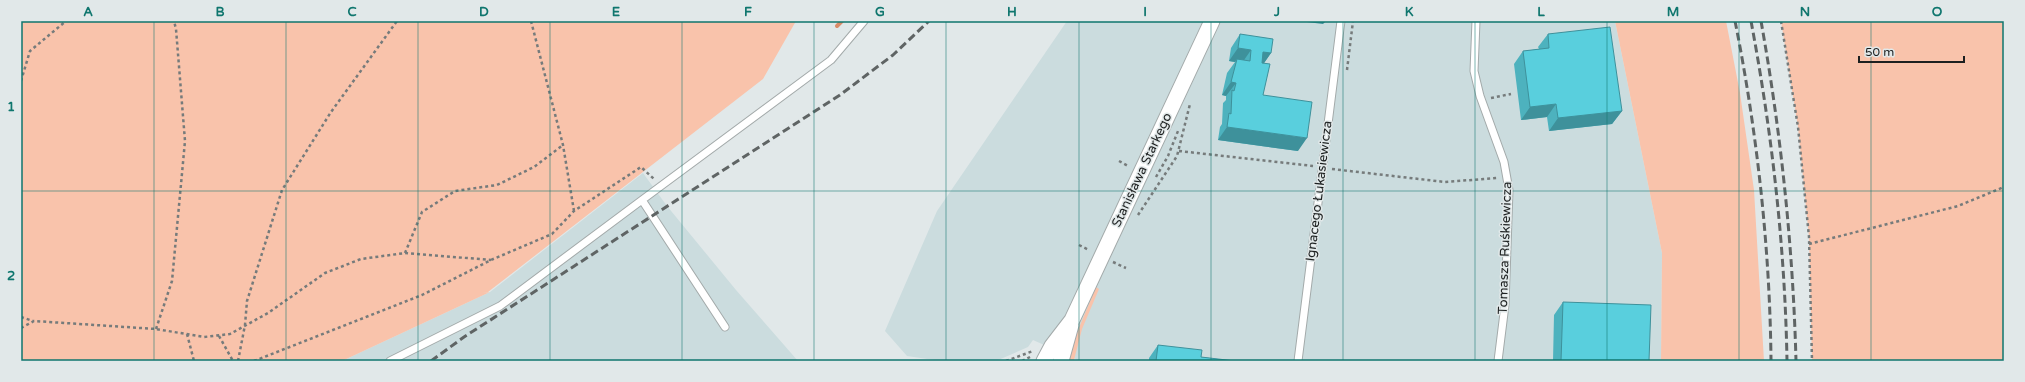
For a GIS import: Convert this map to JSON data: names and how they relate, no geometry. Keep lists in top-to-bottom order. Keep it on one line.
{"streets":{"street":["Stanisława Starkego"],"lane":["Ignacego Łukasiewicza","Tomasza Ruśkiewicza"]},"scale_bar":"50 m","grid":{"columns":["A","B","C","D","E","F","G","H","I","J","K","L","M","N","O"],"rows":["1","2"]}}
